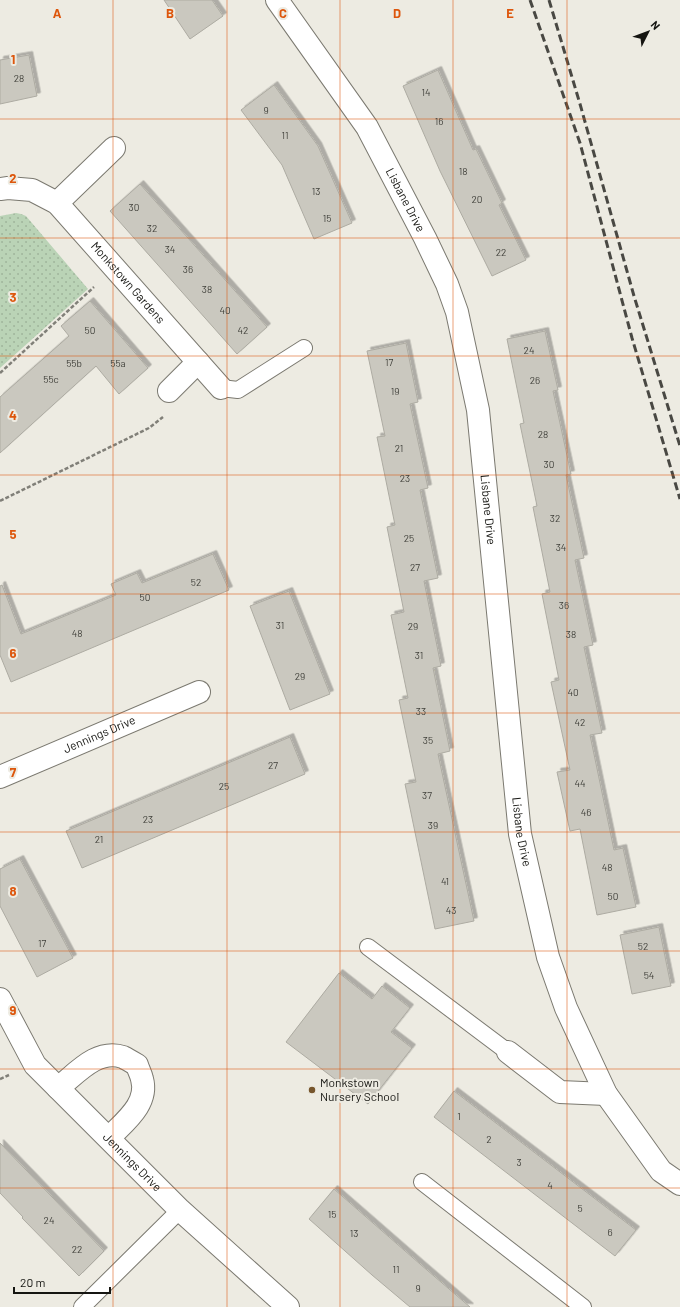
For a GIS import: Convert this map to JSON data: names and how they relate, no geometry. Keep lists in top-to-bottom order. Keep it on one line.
{"streets":{"street":["Lisbane Drive","Monkstown Gardens","Jennings Drive"]},"places":["Monkstown Nursery School"],"house_numbers":["28","14","9","16","11","18","13","20","30","15","32","34","22","36","38","40","50","42","24","17","55b","55a","55c","26","19","28","21","30","23","32","25","34","27","52","50","36","31","29","48","38","31","29","40","33","42","35","27","44","25","37","46","23","39","21","48","41","50","43","17","52","54","1","2","3","4","5","15","24","6","13","22","11","9"],"scale_bar":"20 m","north":"top right","grid":{"columns":["A","B","C","D","E"],"rows":["1","2","3","4","5","6","7","8","9"]}}
